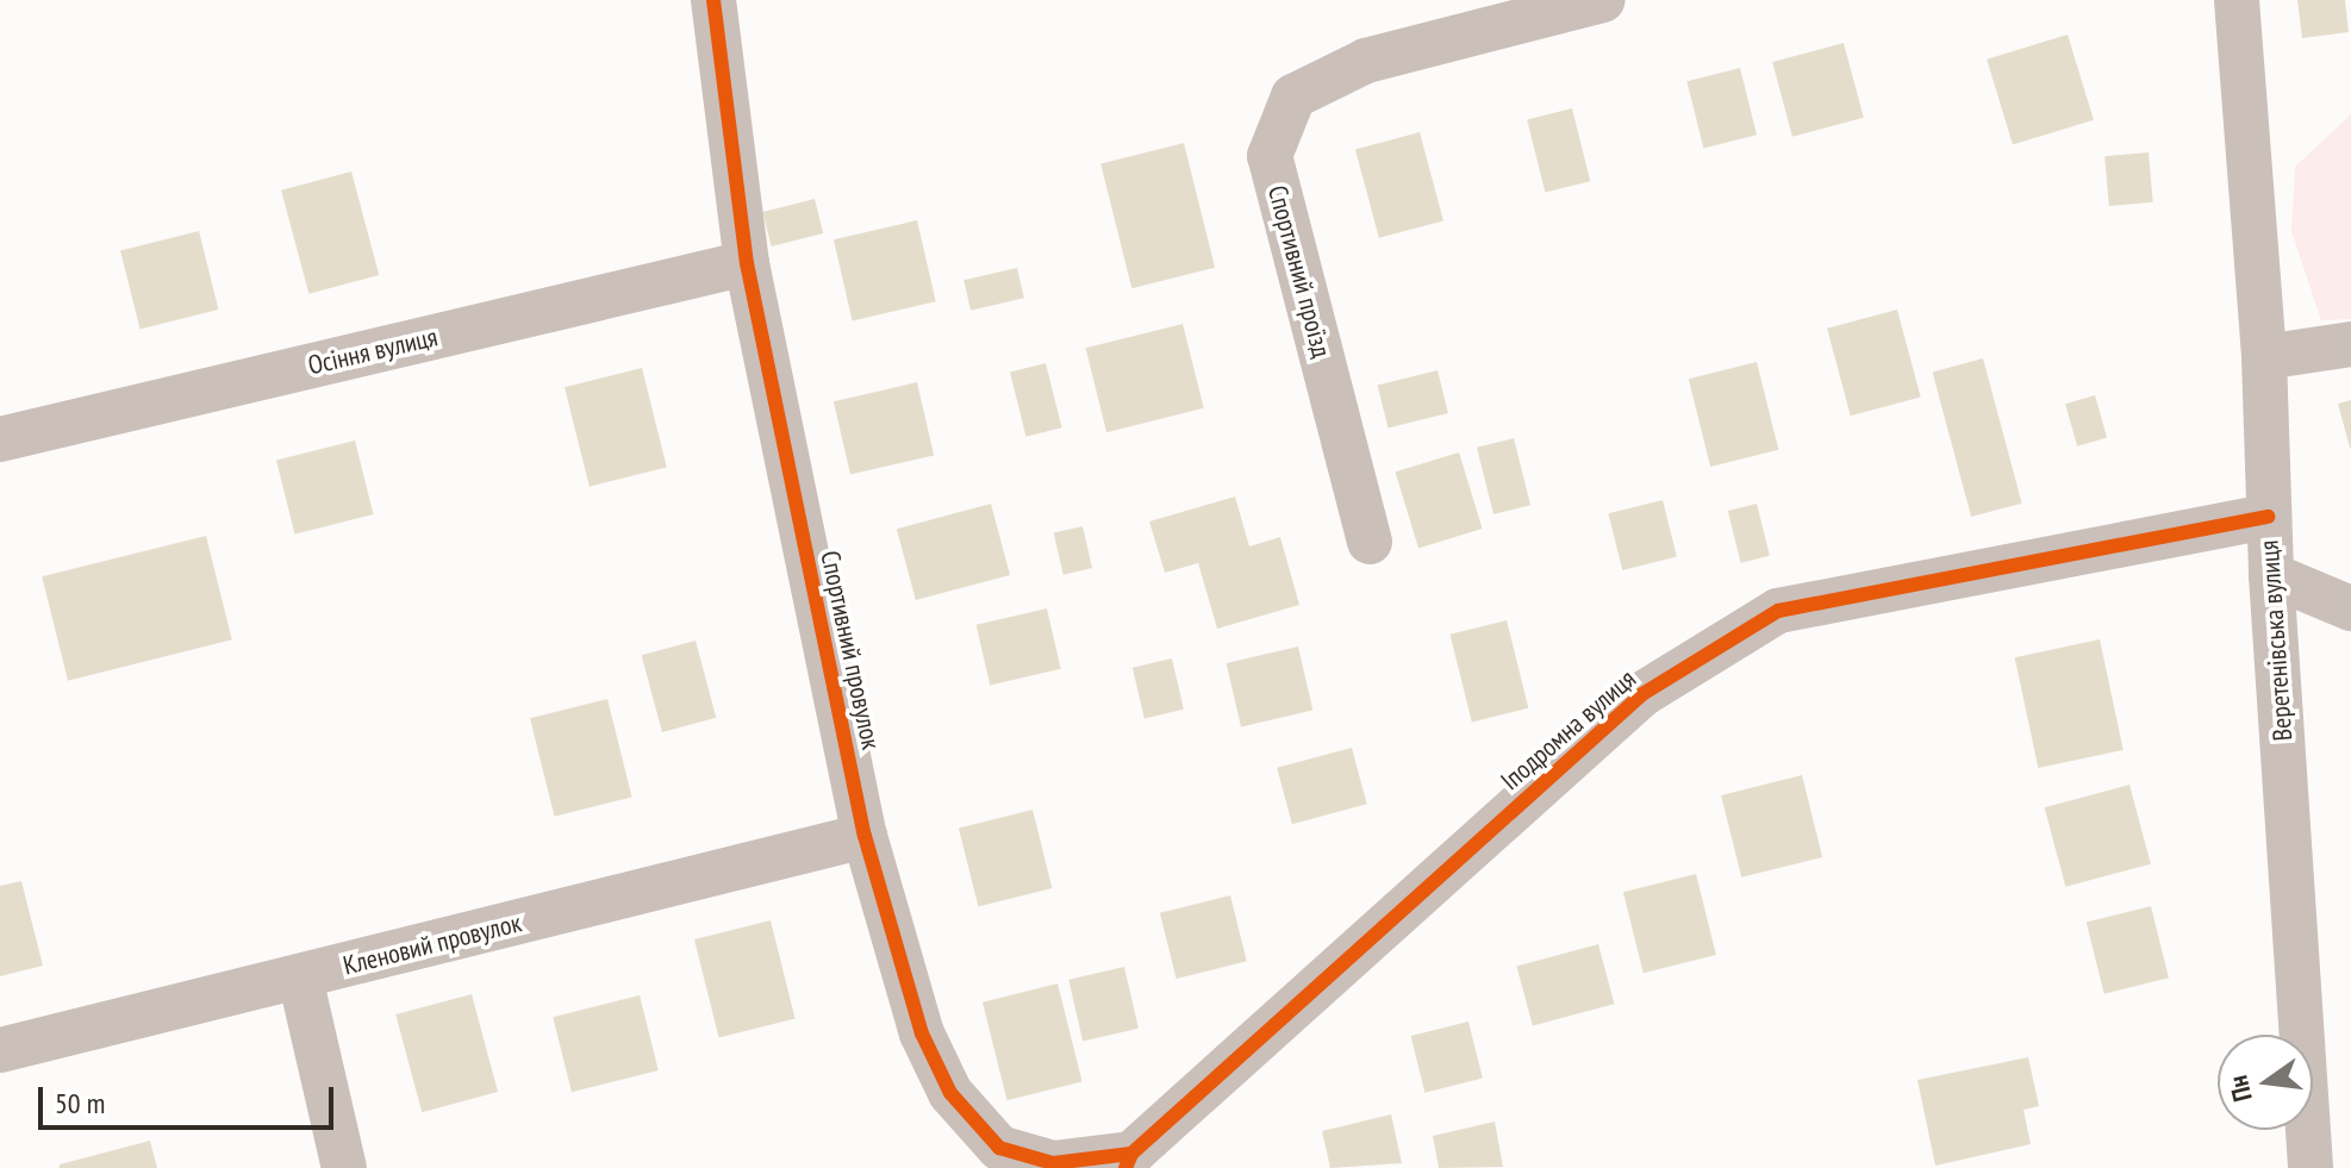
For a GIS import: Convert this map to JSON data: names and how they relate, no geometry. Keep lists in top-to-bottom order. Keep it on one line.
{"streets":{"street":["Спортивний проїзд","Осіння вулиця","Веретенівська вулиця","Спортивний провулок","Іподромна вулиця","Кленовий провулок"]},"crossings":[["Осіння вулиця","Спортивний провулок"],["Веретенівська вулиця","Іподромна вулиця"],["Спортивний провулок","Іподромна вулиця"],["Спортивний провулок","Кленовий провулок"]],"scale_bar":"50 m","north":"left"}
